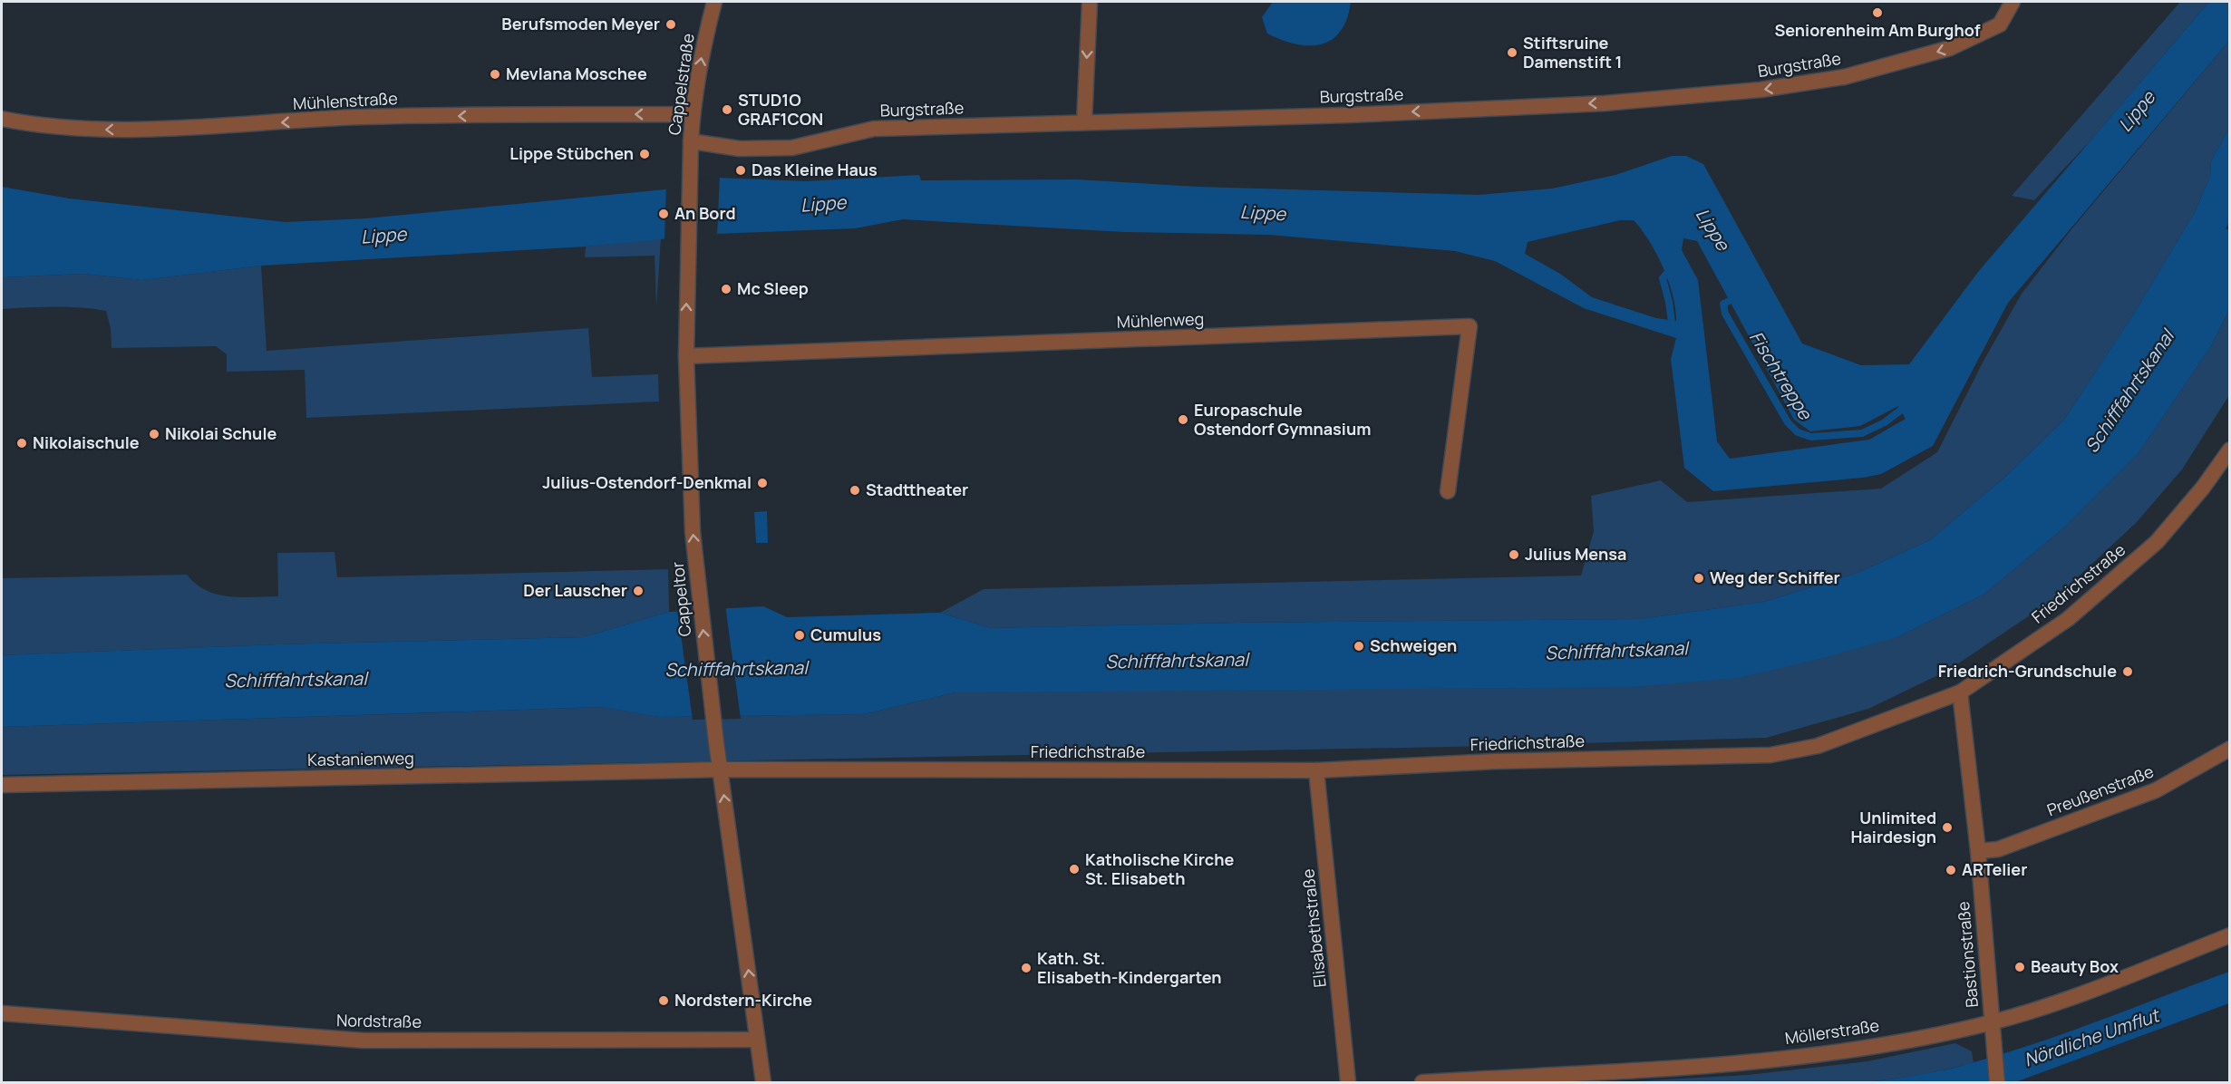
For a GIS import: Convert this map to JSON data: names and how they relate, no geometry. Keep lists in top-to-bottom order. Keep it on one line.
{"streets":{"street":["Burgstraße","Cappelstraße","Mühlenstraße","Mühlenweg","Friedrichstraße","Cappeltor","Kastanienweg","Preußenstraße","Elisabethstraße","Bastionstraße","Nordstraße","Möllerstraße"]},"crossings":[["Burgstraße","Cappelstraße"],["Cappelstraße","Mühlenstraße"],["Cappelstraße","Cappeltor"],["Mühlenweg","Cappeltor"],["Friedrichstraße","Cappeltor"],["Friedrichstraße","Kastanienweg"],["Friedrichstraße","Elisabethstraße"],["Friedrichstraße","Bastionstraße"],["Cappeltor","Kastanienweg"],["Cappeltor","Nordstraße"],["Preußenstraße","Bastionstraße"],["Bastionstraße","Möllerstraße"]],"one_way":["Burgstraße","Cappelstraße","Mühlenstraße","Cappeltor"],"water":["Lippe","Fischtreppe","Schifffahrtskanal","Nördliche Umflut"],"places":["Seniorenheim Am Burghof","Berufsmoden Meyer","Stiftsruine Damenstift 1","Mevlana Moschee","STUD1O GRAF1CON","Lippe Stübchen","Das Kleine Haus","An Bord","Mc Sleep","Europaschule Ostendorf Gymnasium","Nikolai Schule","Nikolaischule","Julius-Ostendorf-Denkmal","Stadttheater","Julius Mensa","Weg der Schiffer","Der Lauscher","Cumulus","Schweigen","Friedrich-Grundschule","Unlimited Hairdesign","Katholische Kirche St. Elisabeth","ARTelier","Beauty Box","Kath. St. Elisabeth-Kindergarten","Nordstern-Kirche"]}
